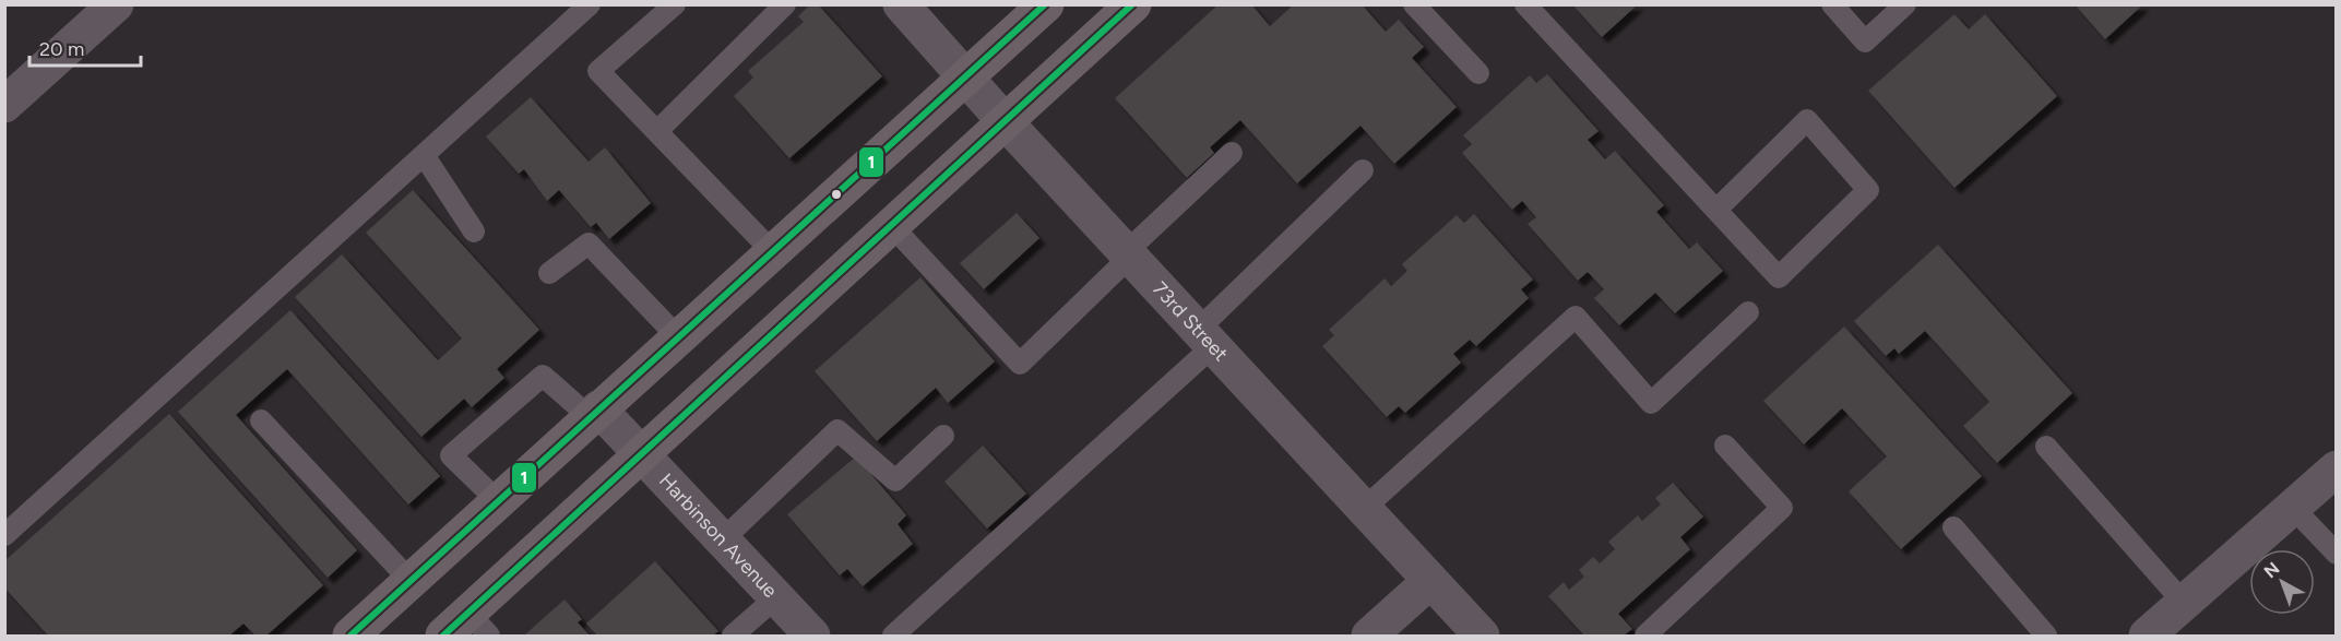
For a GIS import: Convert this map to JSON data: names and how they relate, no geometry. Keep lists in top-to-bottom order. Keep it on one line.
{"streets":{"street":["73rd Street","Harbinson Avenue"]},"lines":["transit line 1"],"scale_bar":"20 m","north":"top left"}
